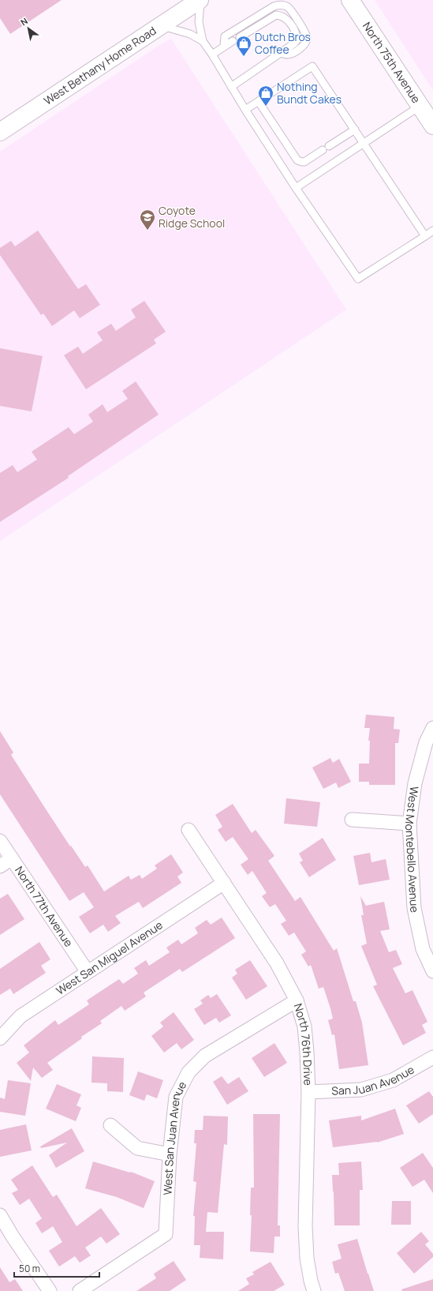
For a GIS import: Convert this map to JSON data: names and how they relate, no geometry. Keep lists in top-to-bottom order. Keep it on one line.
{"streets":{"main road":["North 75th Avenue","West Bethany Home Road"],"street":["West Montebello Avenue","North 77th Avenue","West San Miguel Avenue","North 76th Drive","San Juan Avenue","West San Juan Avenue"]},"crossings":[["North 77th Avenue","West San Miguel Avenue"],["West San Miguel Avenue","North 76th Drive"],["North 76th Drive","San Juan Avenue"],["North 76th Drive","West San Juan Avenue"]],"places":{"shop":["Dutch Bros Coffee","Nothing Bundt Cakes"],"school or university":["Coyote Ridge School"]},"scale_bar":"50 m","north":"top left"}
